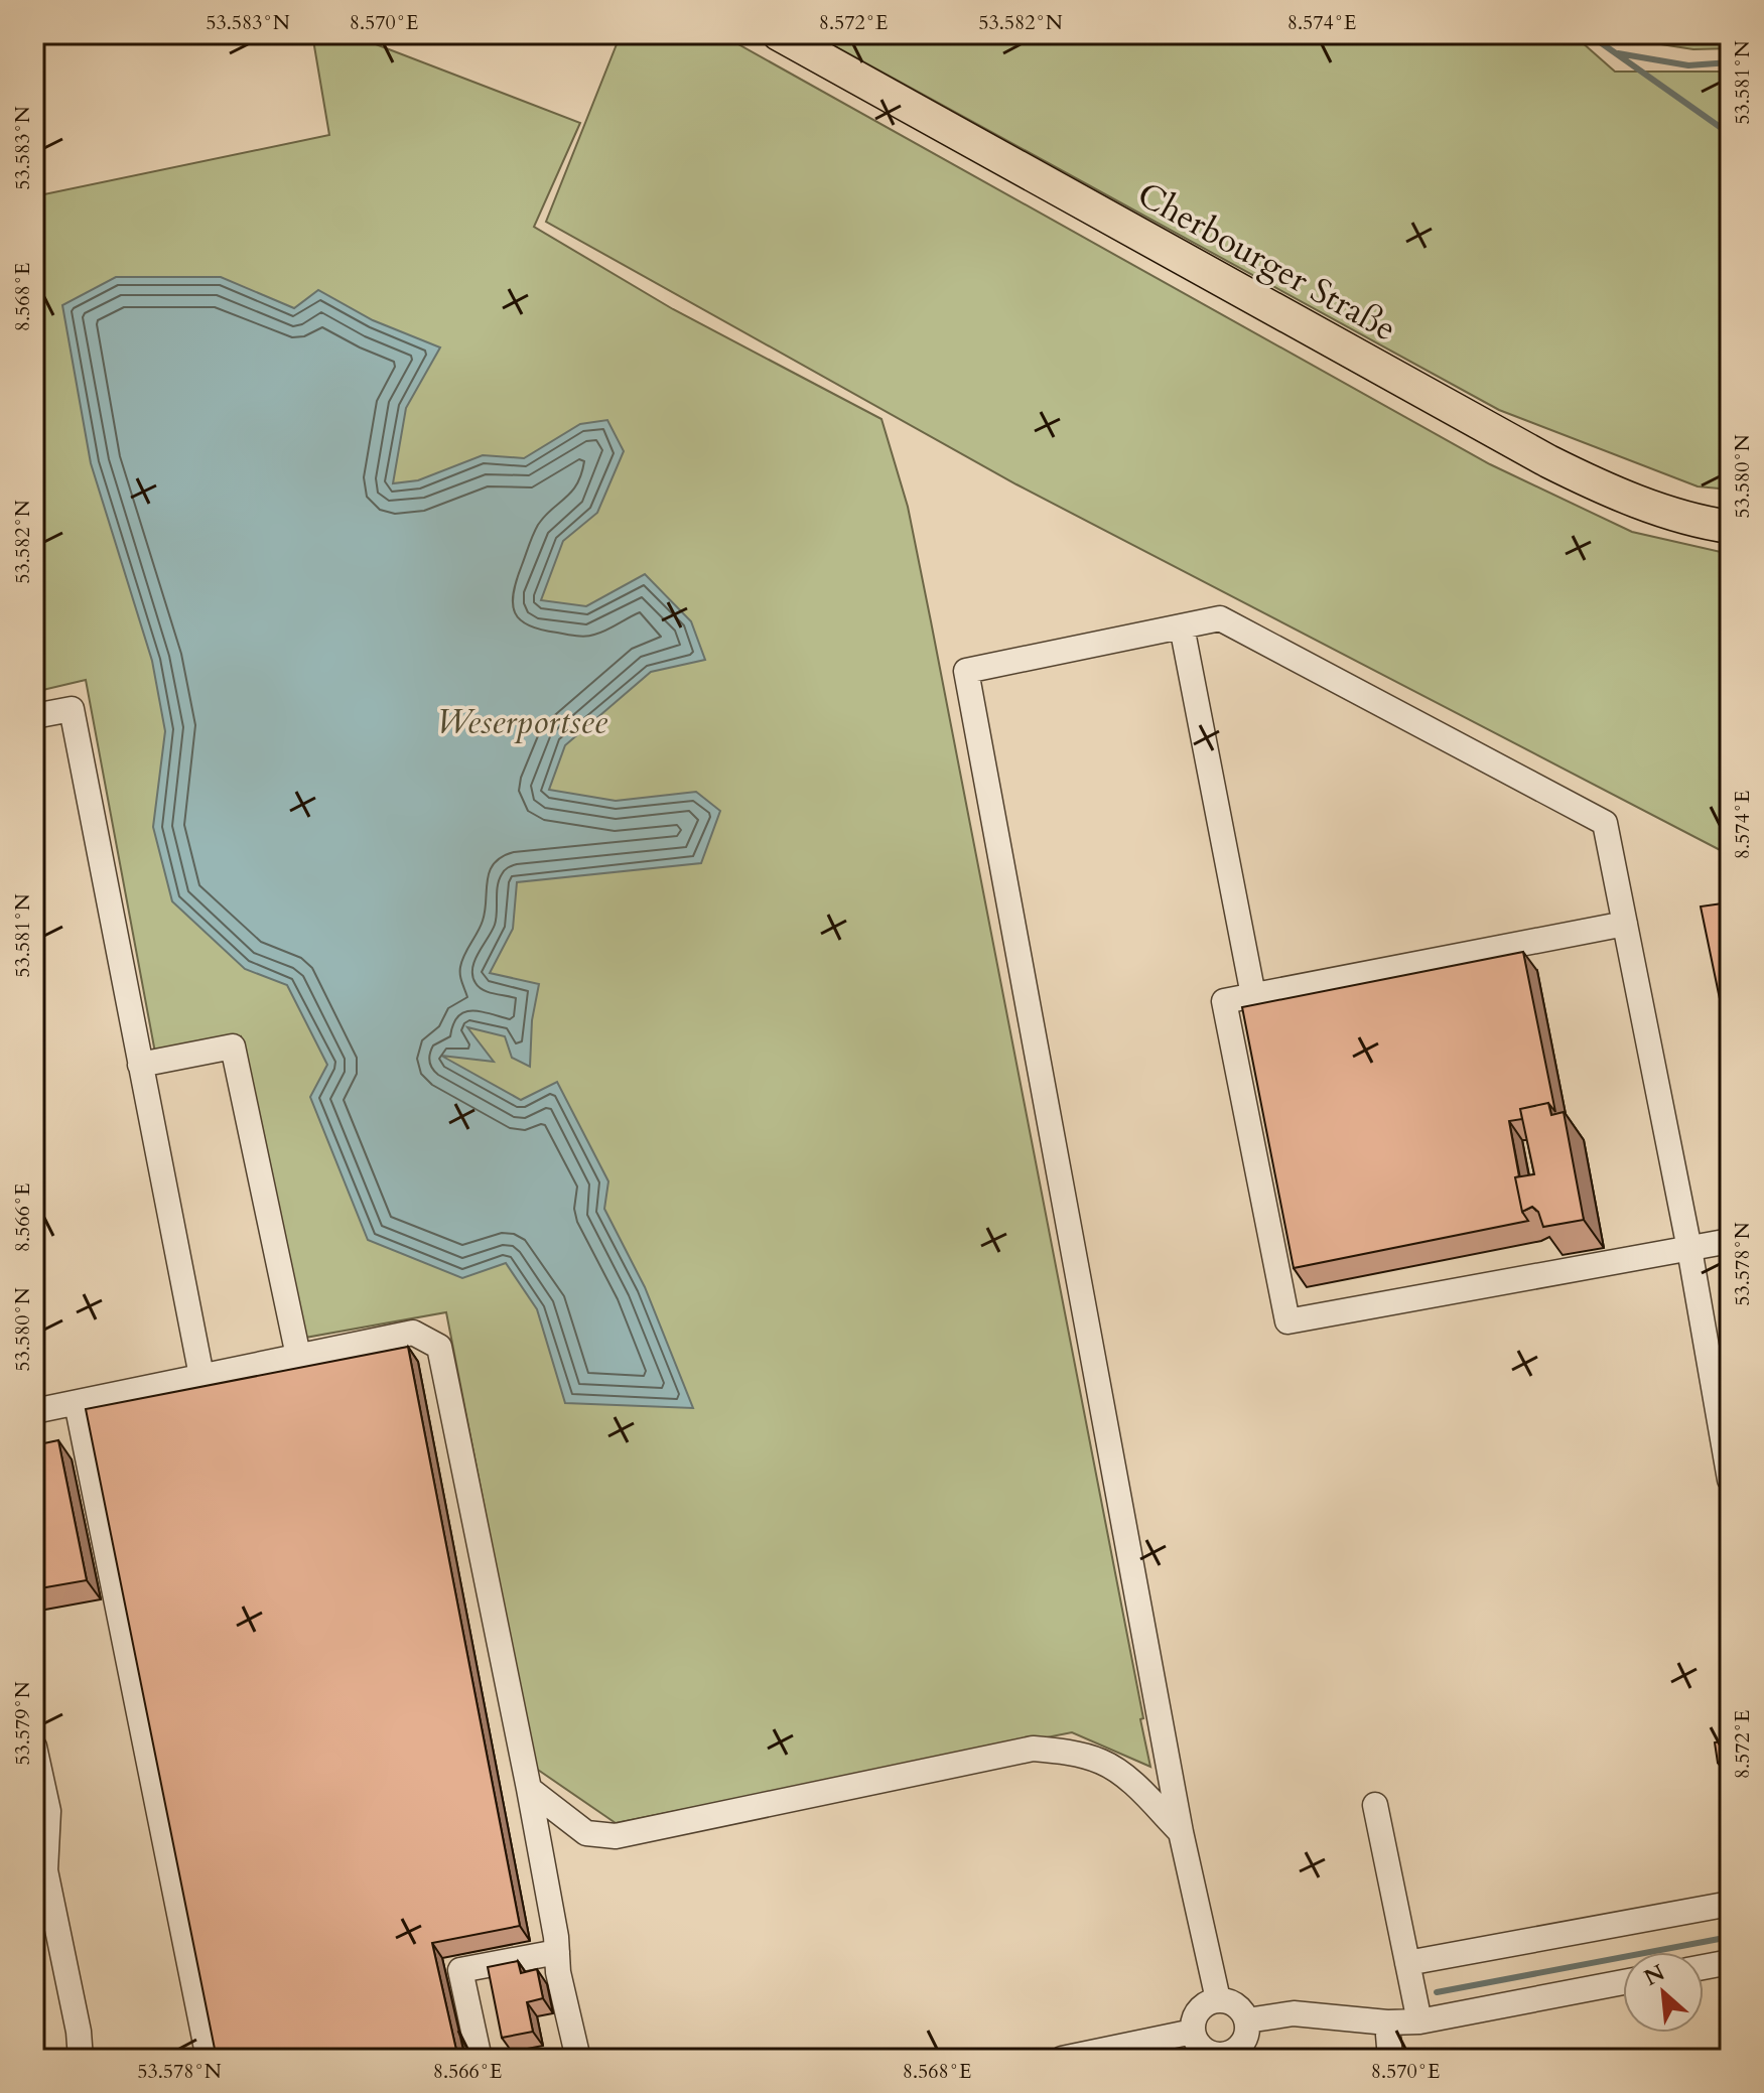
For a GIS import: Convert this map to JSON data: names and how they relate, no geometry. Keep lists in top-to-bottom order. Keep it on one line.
{"streets":{"main road":["Cherbourger Straße"]},"parks":["Weserportsee"],"north":"top left","coordinates":["53.583°N","8.570°E","8.572°E","53.582°N","8.574°E","53.581°N","8.568°E","53.580°N","8.566°E","53.578°N","53.579°N"]}
